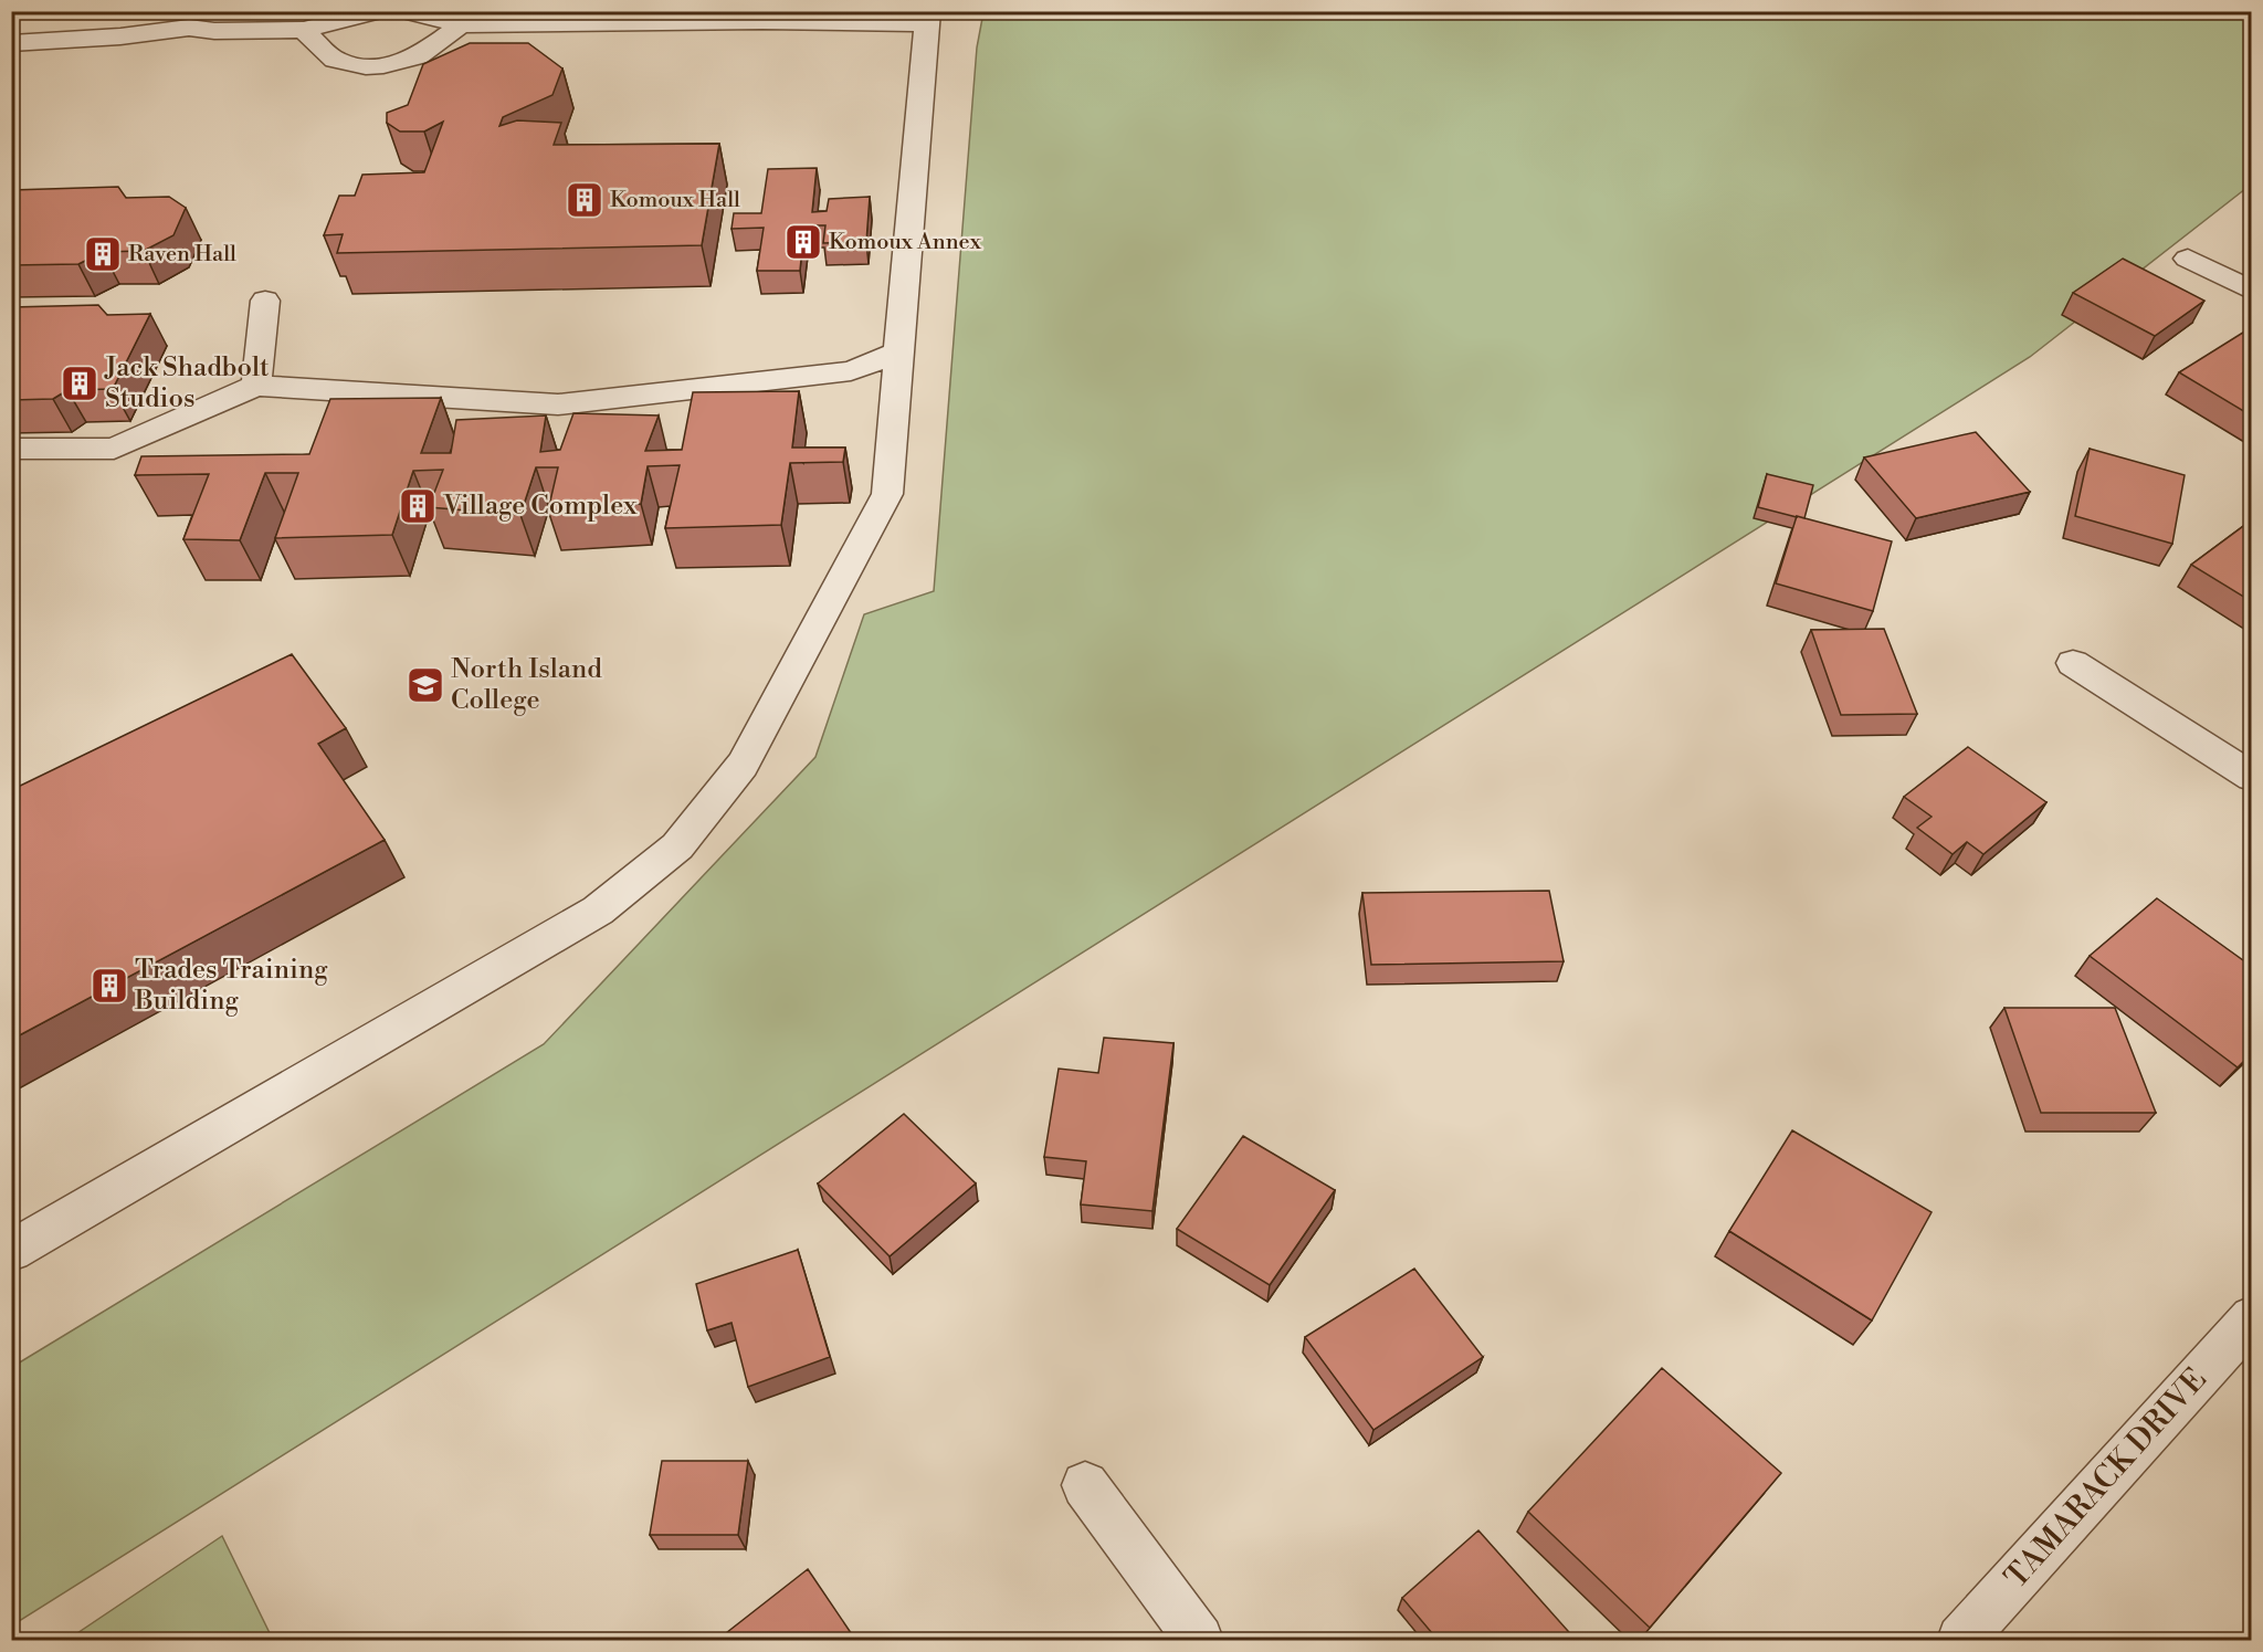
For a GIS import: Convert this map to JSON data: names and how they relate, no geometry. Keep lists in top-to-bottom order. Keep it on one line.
{"streets":{"street":["TAMARACK DRIVE"]},"places":{"building":["Komoux Hall","Komoux Annex","Raven Hall","Jack Shadbolt Studios","Village Complex","Trades Training Building"],"school or university":["North Island College"]}}
